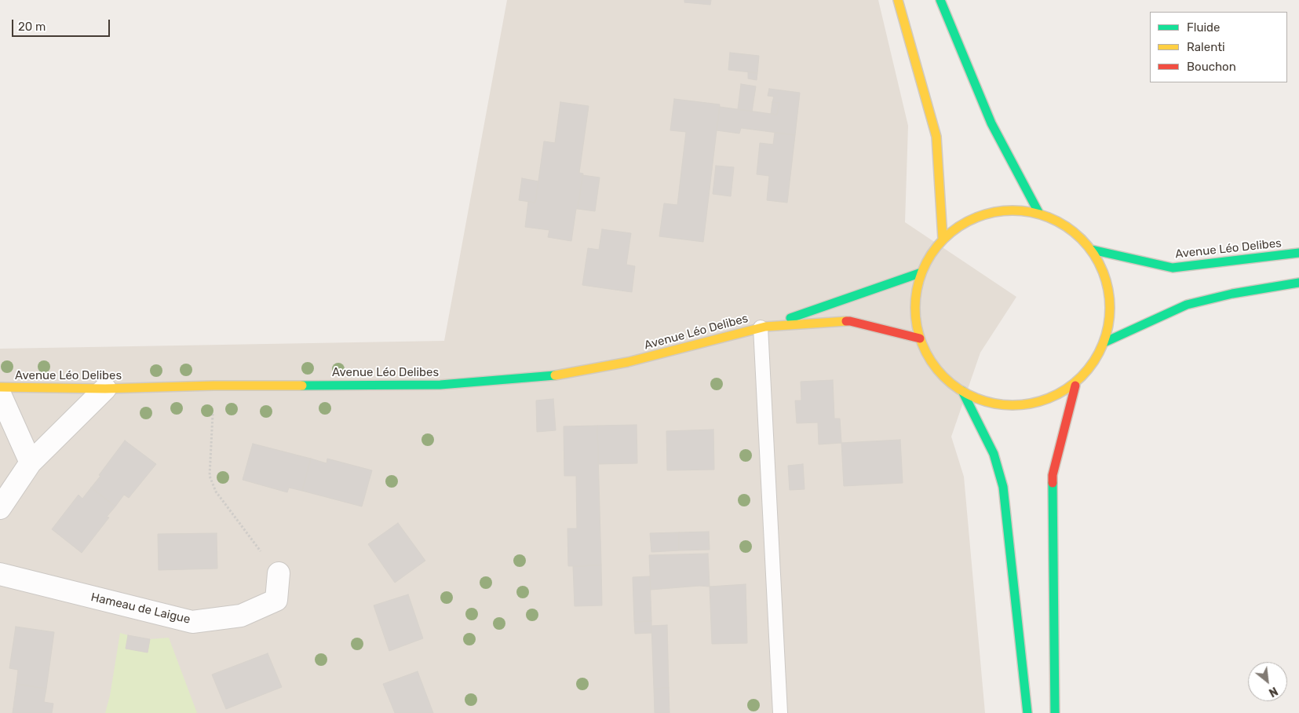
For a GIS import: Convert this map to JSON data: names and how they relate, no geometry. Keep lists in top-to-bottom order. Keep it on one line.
{"streets":{"main road":["Avenue Léo Delibes"],"street":["Hameau de Laigue"]},"legend":["Fluide","Ralenti","Bouchon"],"scale_bar":"20 m","north":"bottom right"}
